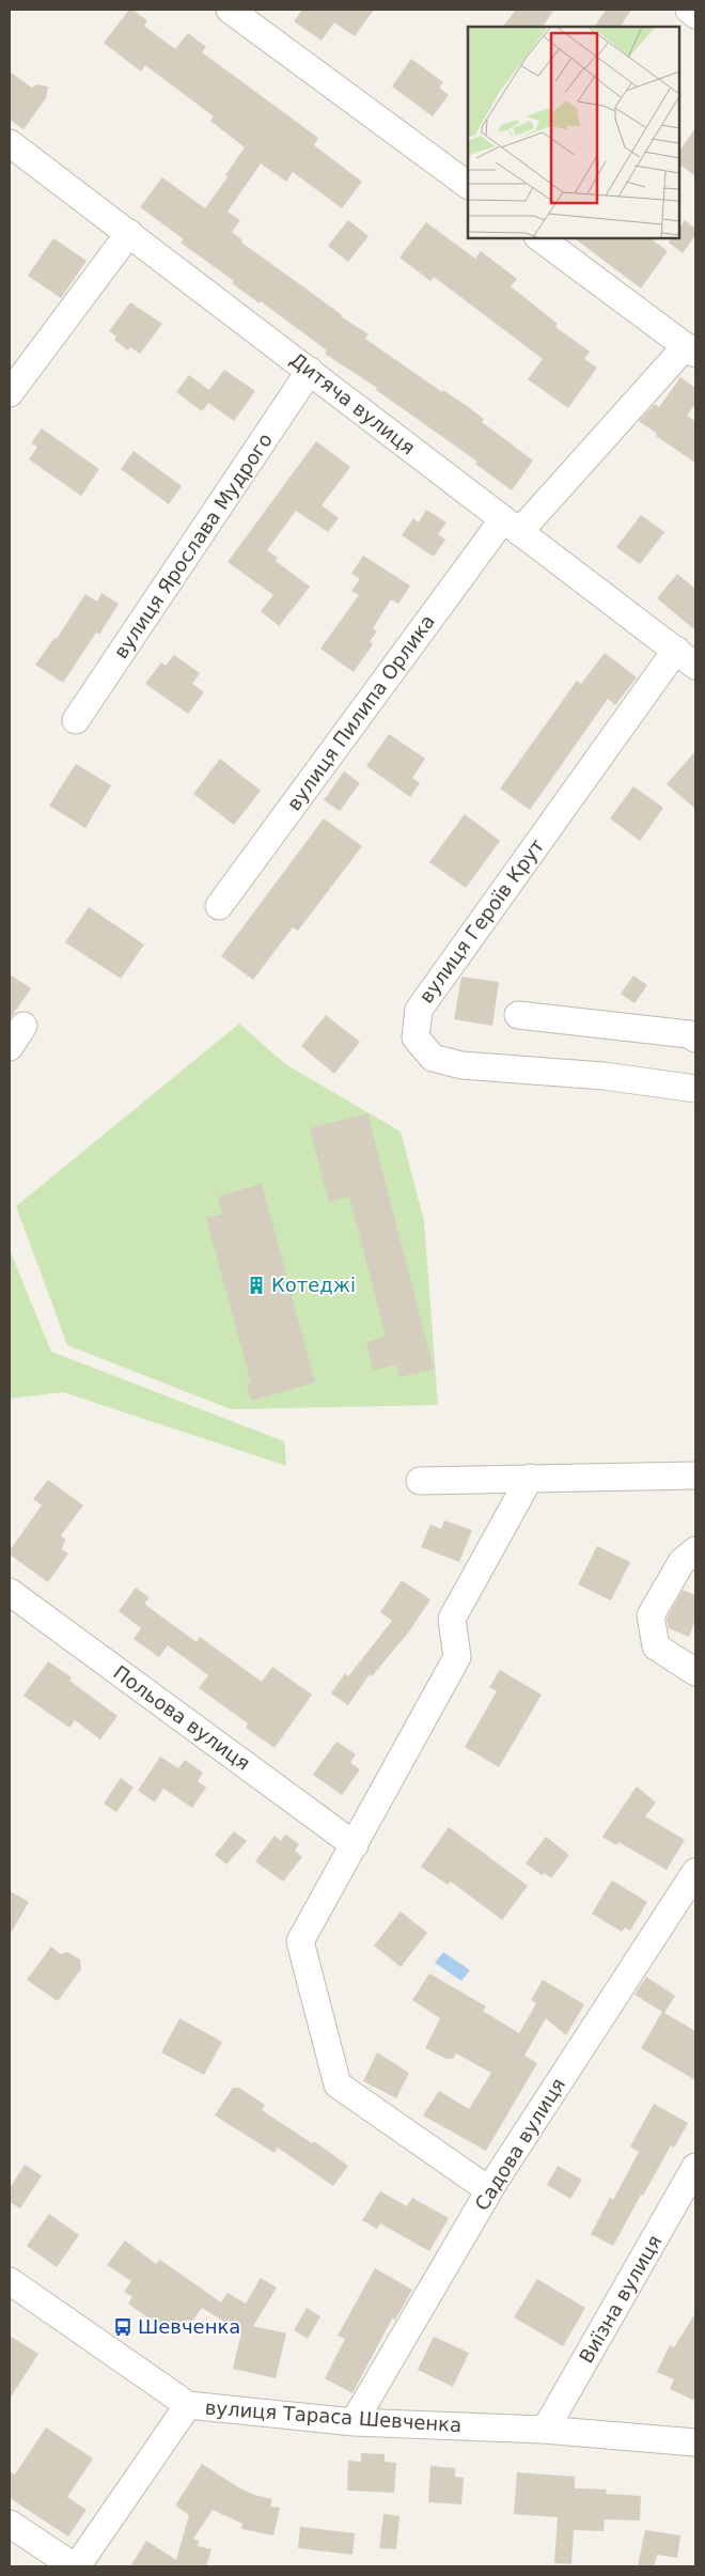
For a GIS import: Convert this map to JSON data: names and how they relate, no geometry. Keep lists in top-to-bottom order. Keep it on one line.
{"streets":{"street":["Дитяча вулиця","вулиця Ярослава Мудрого","вулиця Пилипа Орлика","вулиця Героїв Крут","Польова вулиця","Садова вулиця","Виїзна вулиця","вулиця Тараса Шевченка"]},"crossings":[["Дитяча вулиця","вулиця Ярослава Мудрого"],["Дитяча вулиця","вулиця Пилипа Орлика"],["Дитяча вулиця","вулиця Героїв Крут"],["Садова вулиця","вулиця Тараса Шевченка"],["Виїзна вулиця","вулиця Тараса Шевченка"]],"places":{"building":["Котеджі"],"bus stop":["Шевченка"]}}
